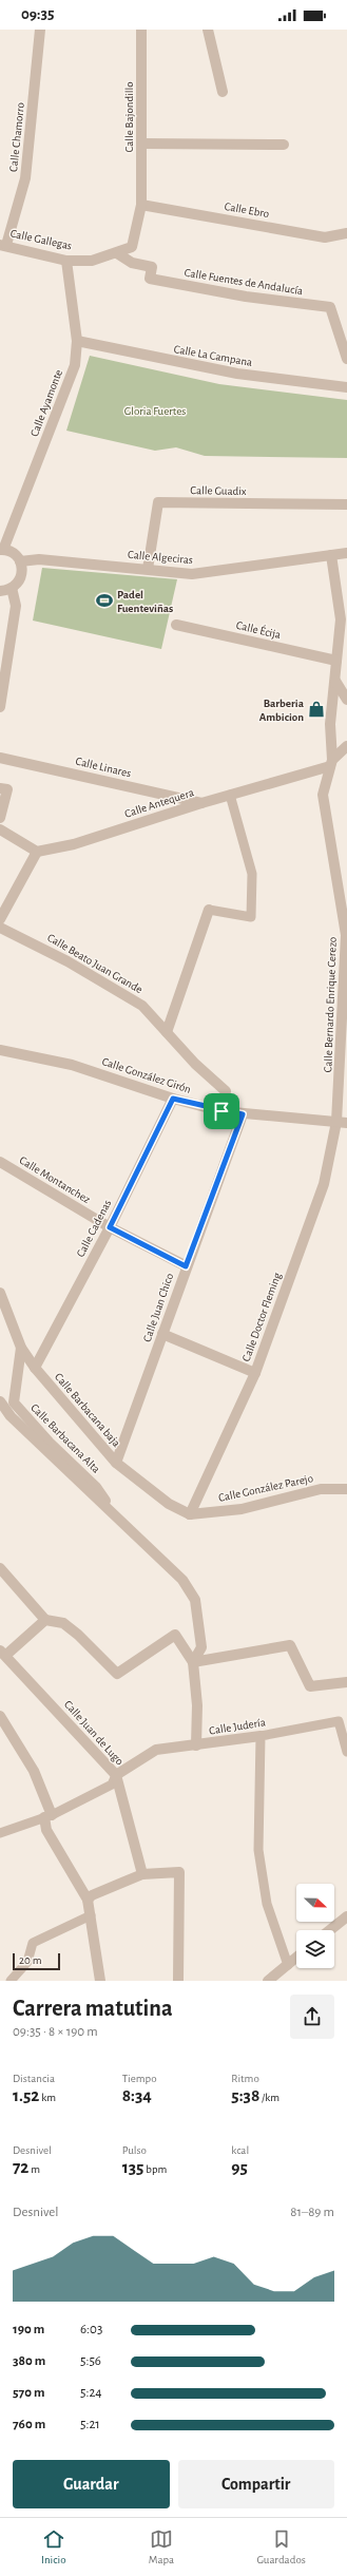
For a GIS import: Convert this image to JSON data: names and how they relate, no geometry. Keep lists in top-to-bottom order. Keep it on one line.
{"streets":{"street":["Calle Bajondillo","Calle Chamorro","Calle Ebro","Calle Gallegas","Calle Fuentes de Andalucía","Calle La Campana","Calle Ayamonte","Calle Guadix","Calle Algeciras","Calle Écija","Calle Linares","Calle Antequera","Calle Beato Juan Grande","Calle Bernardo Enrique Cerezo","Calle González Girón","Calle Montanchez","Calle Cadenas","Calle Juan Chico","Calle Doctor Fleming","Calle Barbacana baja","Calle Barbacana Alta","Calle González Parejo","Calle Judería","Calle Juan de Lugo"]},"crossings":[["Calle Bajondillo","Calle Ebro"],["Calle Bajondillo","Calle Gallegas"],["Calle Chamorro","Calle Gallegas"],["Calle Ebro","Calle Gallegas"],["Calle Gallegas","Calle Fuentes de Andalucía"],["Calle Gallegas","Calle Ayamonte"],["Calle La Campana","Calle Ayamonte"],["Calle Guadix","Calle Algeciras"],["Calle Linares","Calle Antequera"],["Calle Antequera","Calle Bernardo Enrique Cerezo"],["Calle Beato Juan Grande","Calle González Girón"],["Calle Bernardo Enrique Cerezo","Calle González Girón"],["Calle Bernardo Enrique Cerezo","Calle Doctor Fleming"],["Calle González Girón","Calle Cadenas"],["Calle González Girón","Calle Juan Chico"],["Calle González Girón","Calle Doctor Fleming"],["Calle Montanchez","Calle Cadenas"],["Calle Montanchez","Calle Juan Chico"],["Calle Cadenas","Calle Barbacana baja"],["Calle Juan Chico","Calle Barbacana baja"],["Calle Doctor Fleming","Calle Barbacana baja"],["Calle Doctor Fleming","Calle González Parejo"],["Calle Barbacana baja","Calle Barbacana Alta"],["Calle Barbacana baja","Calle González Parejo"],["Calle Barbacana Alta","Calle Judería"],["Calle Judería","Calle Juan de Lugo"]],"parks":["Gloria Fuertes"],"places":{"sports":["Padel Fuenteviñas"],"shop":["Barberia Ambicion"]},"scale_bar":"20 m","north":"right","page":{"status":"09:35","scale":"20 m","heading":["Carrera matutina","09:35 · 8 × 190 m"],"stats":[["Distancia","1.52 km"],["Tiempo","8:34"],["Ritmo","5:38 /km"],["Desnivel","72 m"],["Pulso","135 bpm"],["kcal","95"]],"chart":["Desnivel","81–89 m"],"list":[{"name":"190 m","note":"6:03"},{"name":"380 m","note":"5:56"},{"name":"570 m","note":"5:24"},{"name":"760 m","note":"5:21"}],"buttons":["Guardar","Compartir"],"tabs":["Inicio","Mapa","Guardados"]}}
